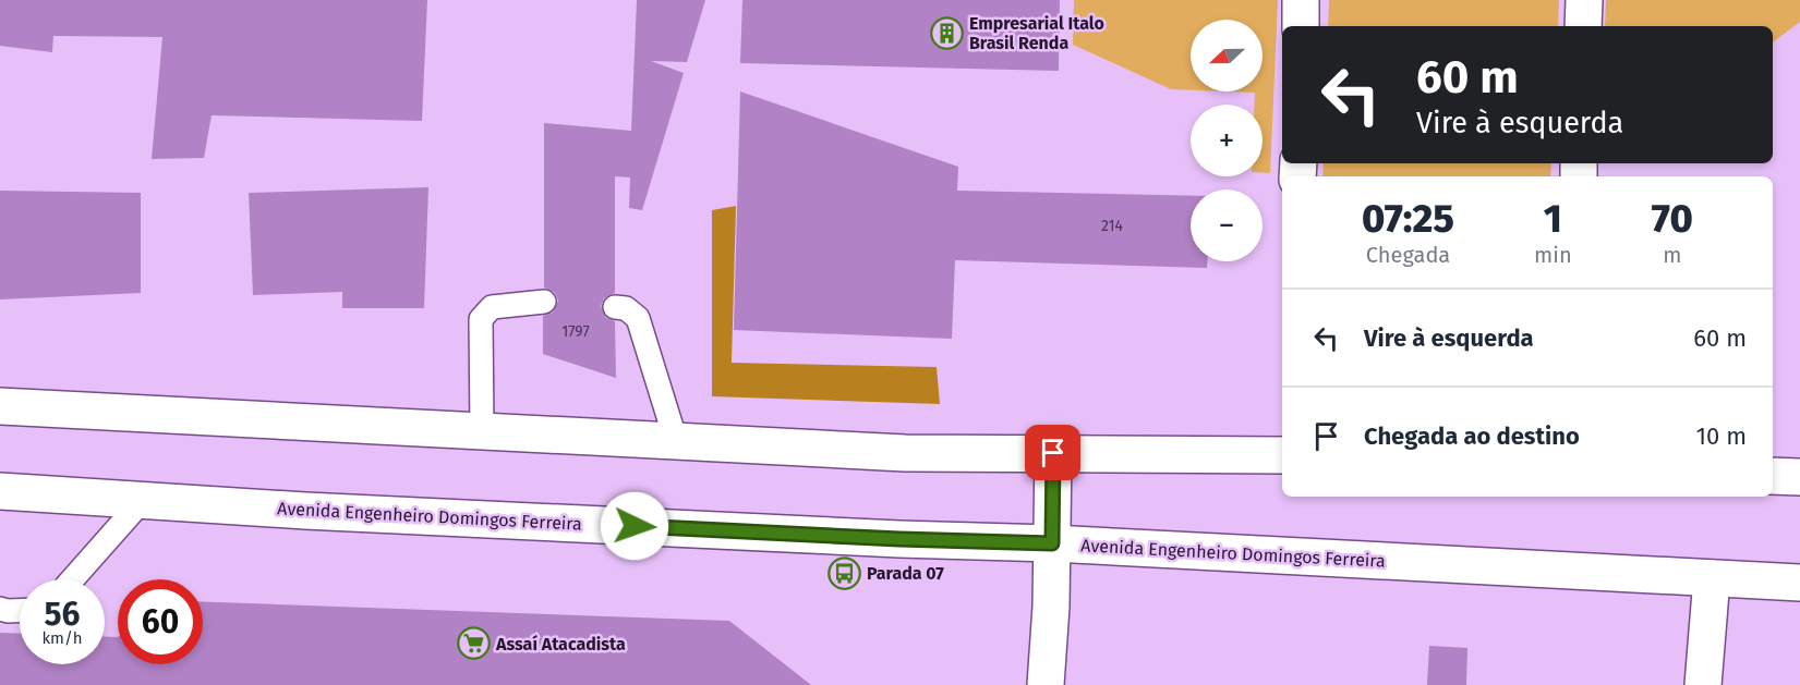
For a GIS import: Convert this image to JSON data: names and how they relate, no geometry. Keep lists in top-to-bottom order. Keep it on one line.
{"streets":{"main road":["Avenida Engenheiro Domingos Ferreira"]},"places":{"building":["Empresarial Italo Brasil Renda"],"bus stop":["Parada 07"],"supermarket":["Assaí Atacadista"]},"house_numbers":["214","1797"],"north":"left","page":{"map_buttons":["+","−"],"turn":["60 m","Vire à esquerda"],"eta":["07:25","Chegada","1","min","70","m"],"list":[{"name":"Vire à esquerda","value":"60 m"},{"name":"Chegada ao destino","value":"10 m"}],"speed":"56 km/h","limit":"60"}}
